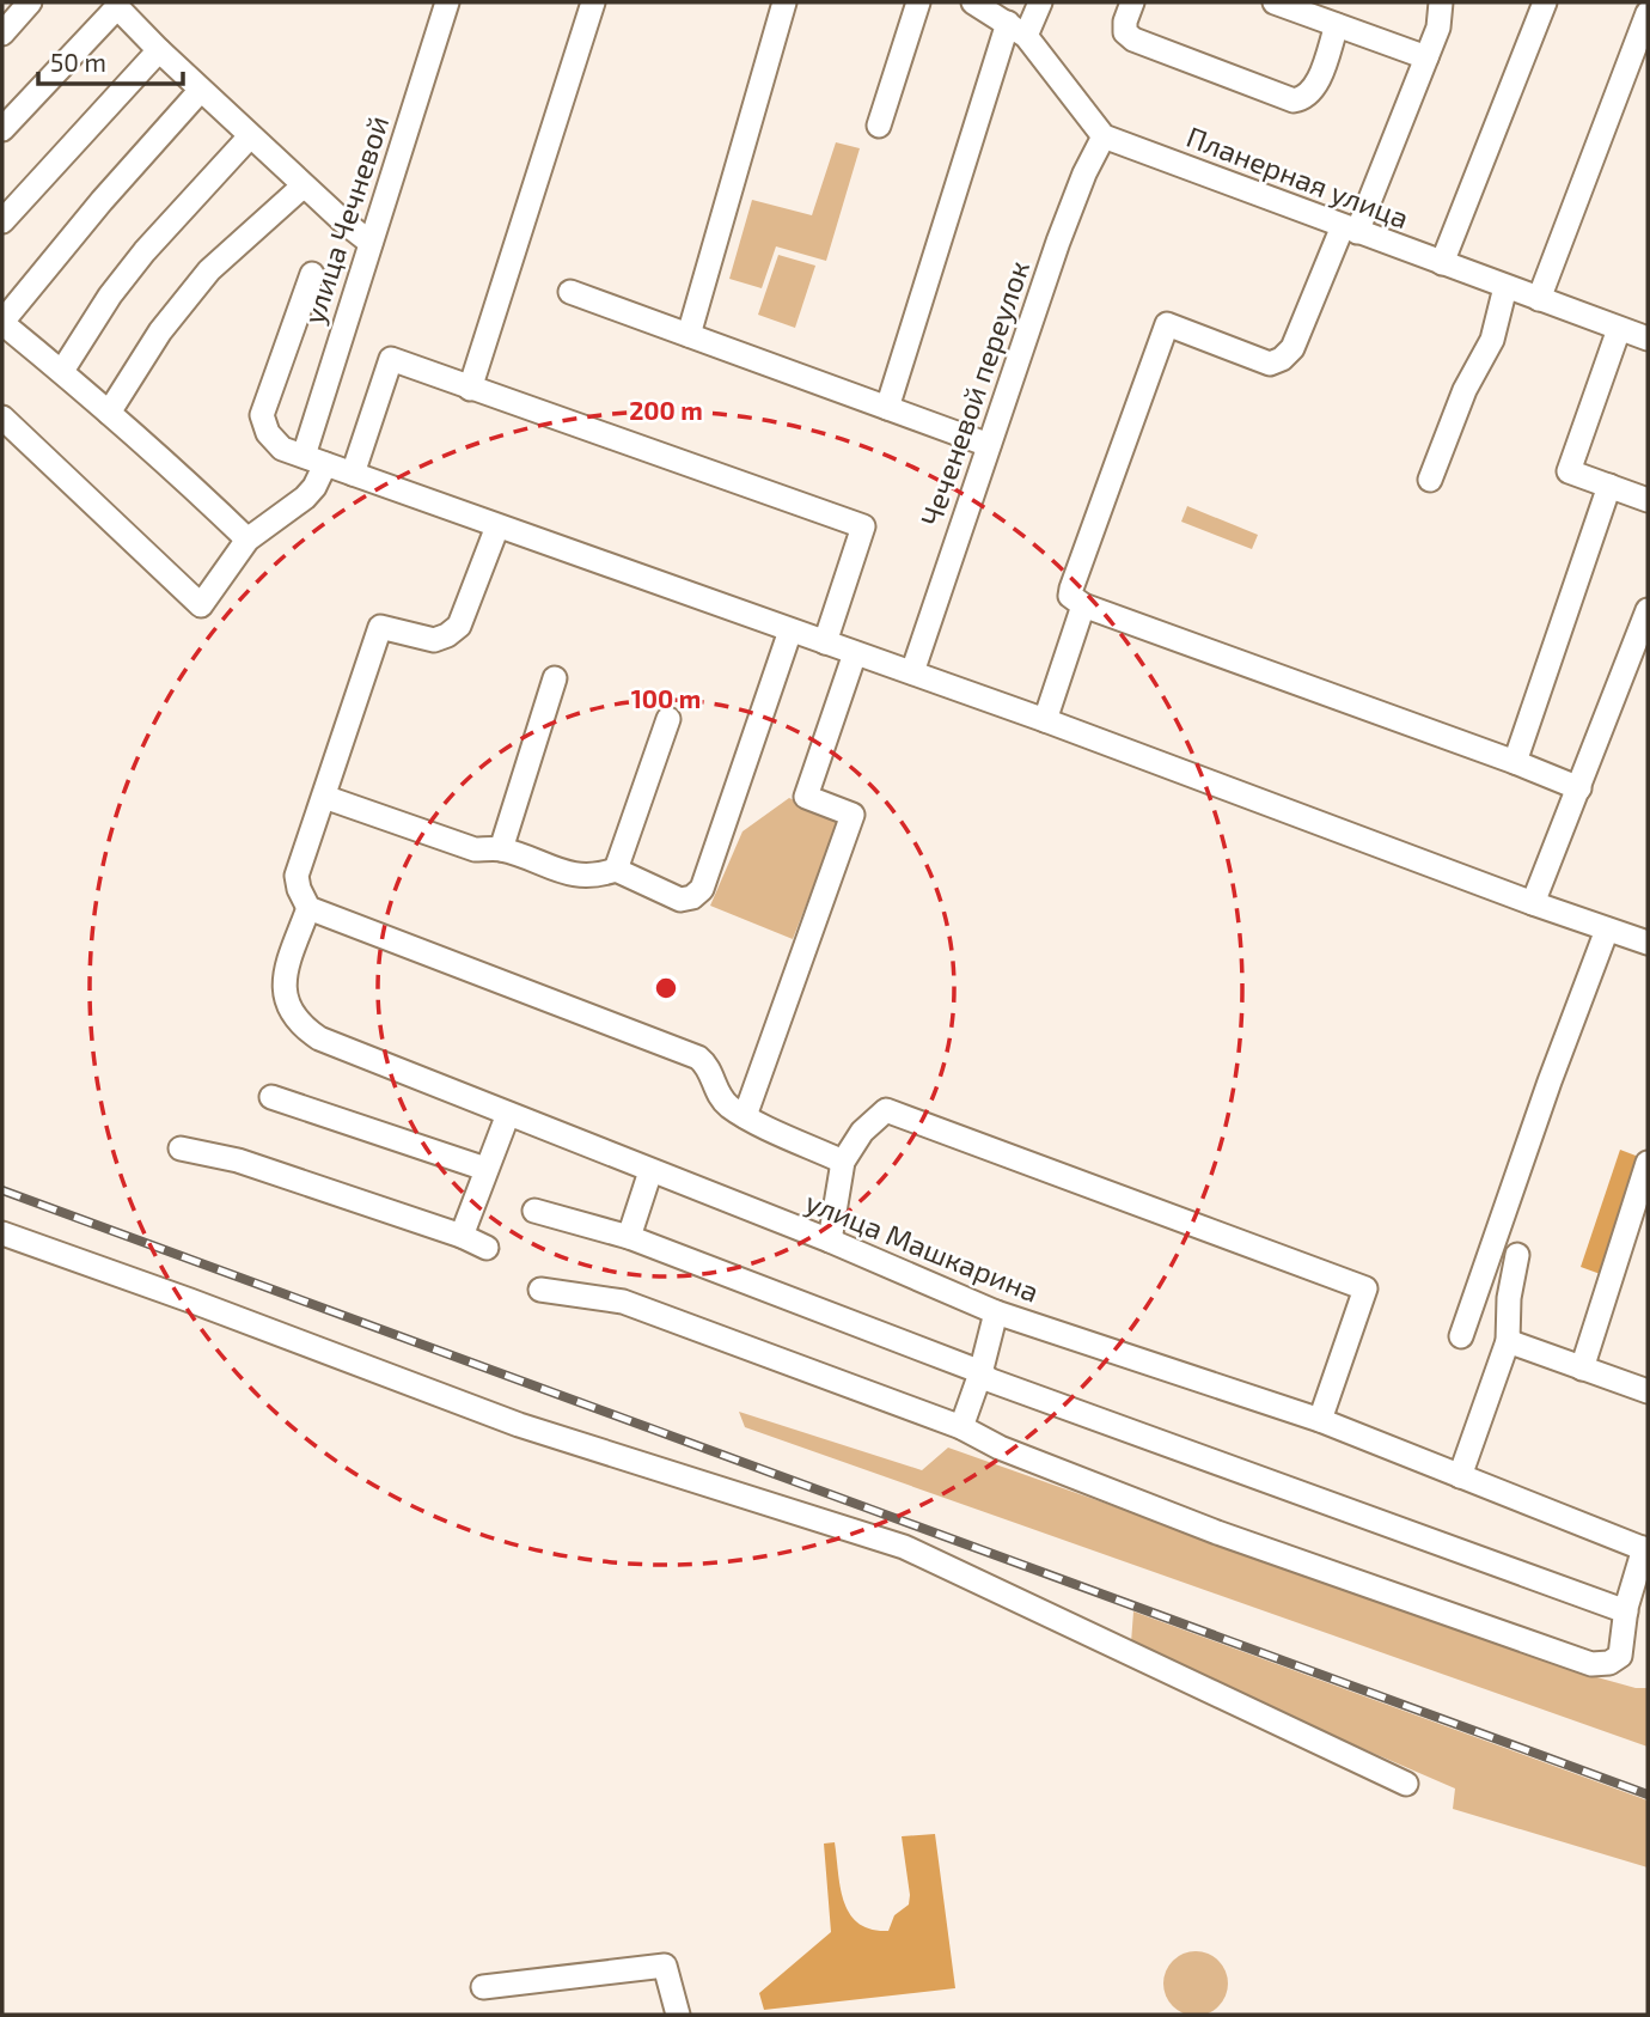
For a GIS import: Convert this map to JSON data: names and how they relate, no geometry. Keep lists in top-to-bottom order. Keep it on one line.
{"streets":{"street":["Планерная улица","улица Чечневой","Чеченевой переулок","улица Машкарина"]},"crossings":[["Планерная улица","Чеченевой переулок"]],"scale_bar":"50 m","rings":["200 m","100 m"]}
